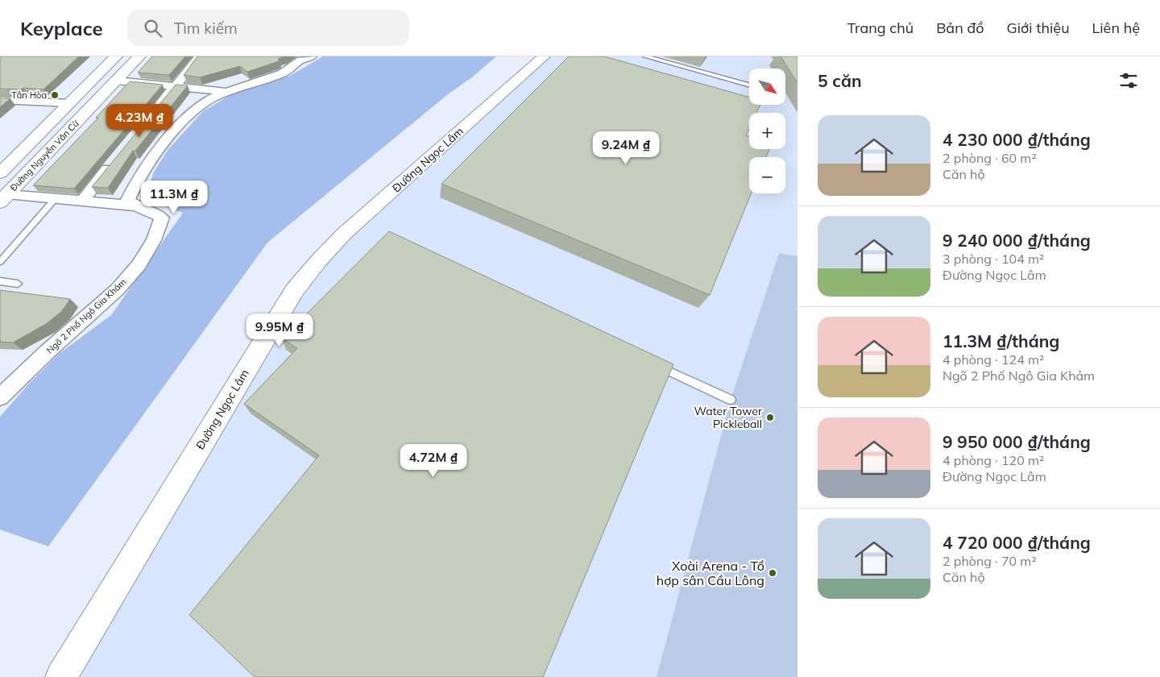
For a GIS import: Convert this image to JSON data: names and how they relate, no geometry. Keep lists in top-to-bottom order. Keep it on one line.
{"streets":{"main road":["Đường Nguyễn Văn Cừ","Đường Ngọc Lâm"],"street":["Ngõ 2 Phố Ngô Gia Khảm"]},"places":["Tân Hòa","Water Tower Pickleball","Xoài Arena - Tổ hợp sân Cầu Lông"],"north":"bottom right","page":{"header":"Keyplace","search":"Tìm kiếm","nav":["Trang chủ","Bản đồ","Giới thiệu","Liên hệ"],"heading":"5 căn","map_buttons":["+","−"],"price":["4.23M ₫","9.24M ₫","11.3M ₫","9.95M ₫","4.72M ₫"],"list":[{"name":"4 230 000 ₫/tháng","note":"2 phòng · 60 m² · Căn hộ"},{"name":"9 240 000 ₫/tháng","note":"3 phòng · 104 m² · Đường Ngọc Lâm"},{"name":"11.3M ₫/tháng","note":"4 phòng · 124 m² · Ngõ 2 Phố Ngô Gia Khảm"},{"name":"9 950 000 ₫/tháng","note":"4 phòng · 120 m² · Đường Ngọc Lâm"},{"name":"4 720 000 ₫/tháng","note":"2 phòng · 70 m² · Căn hộ"}]}}
